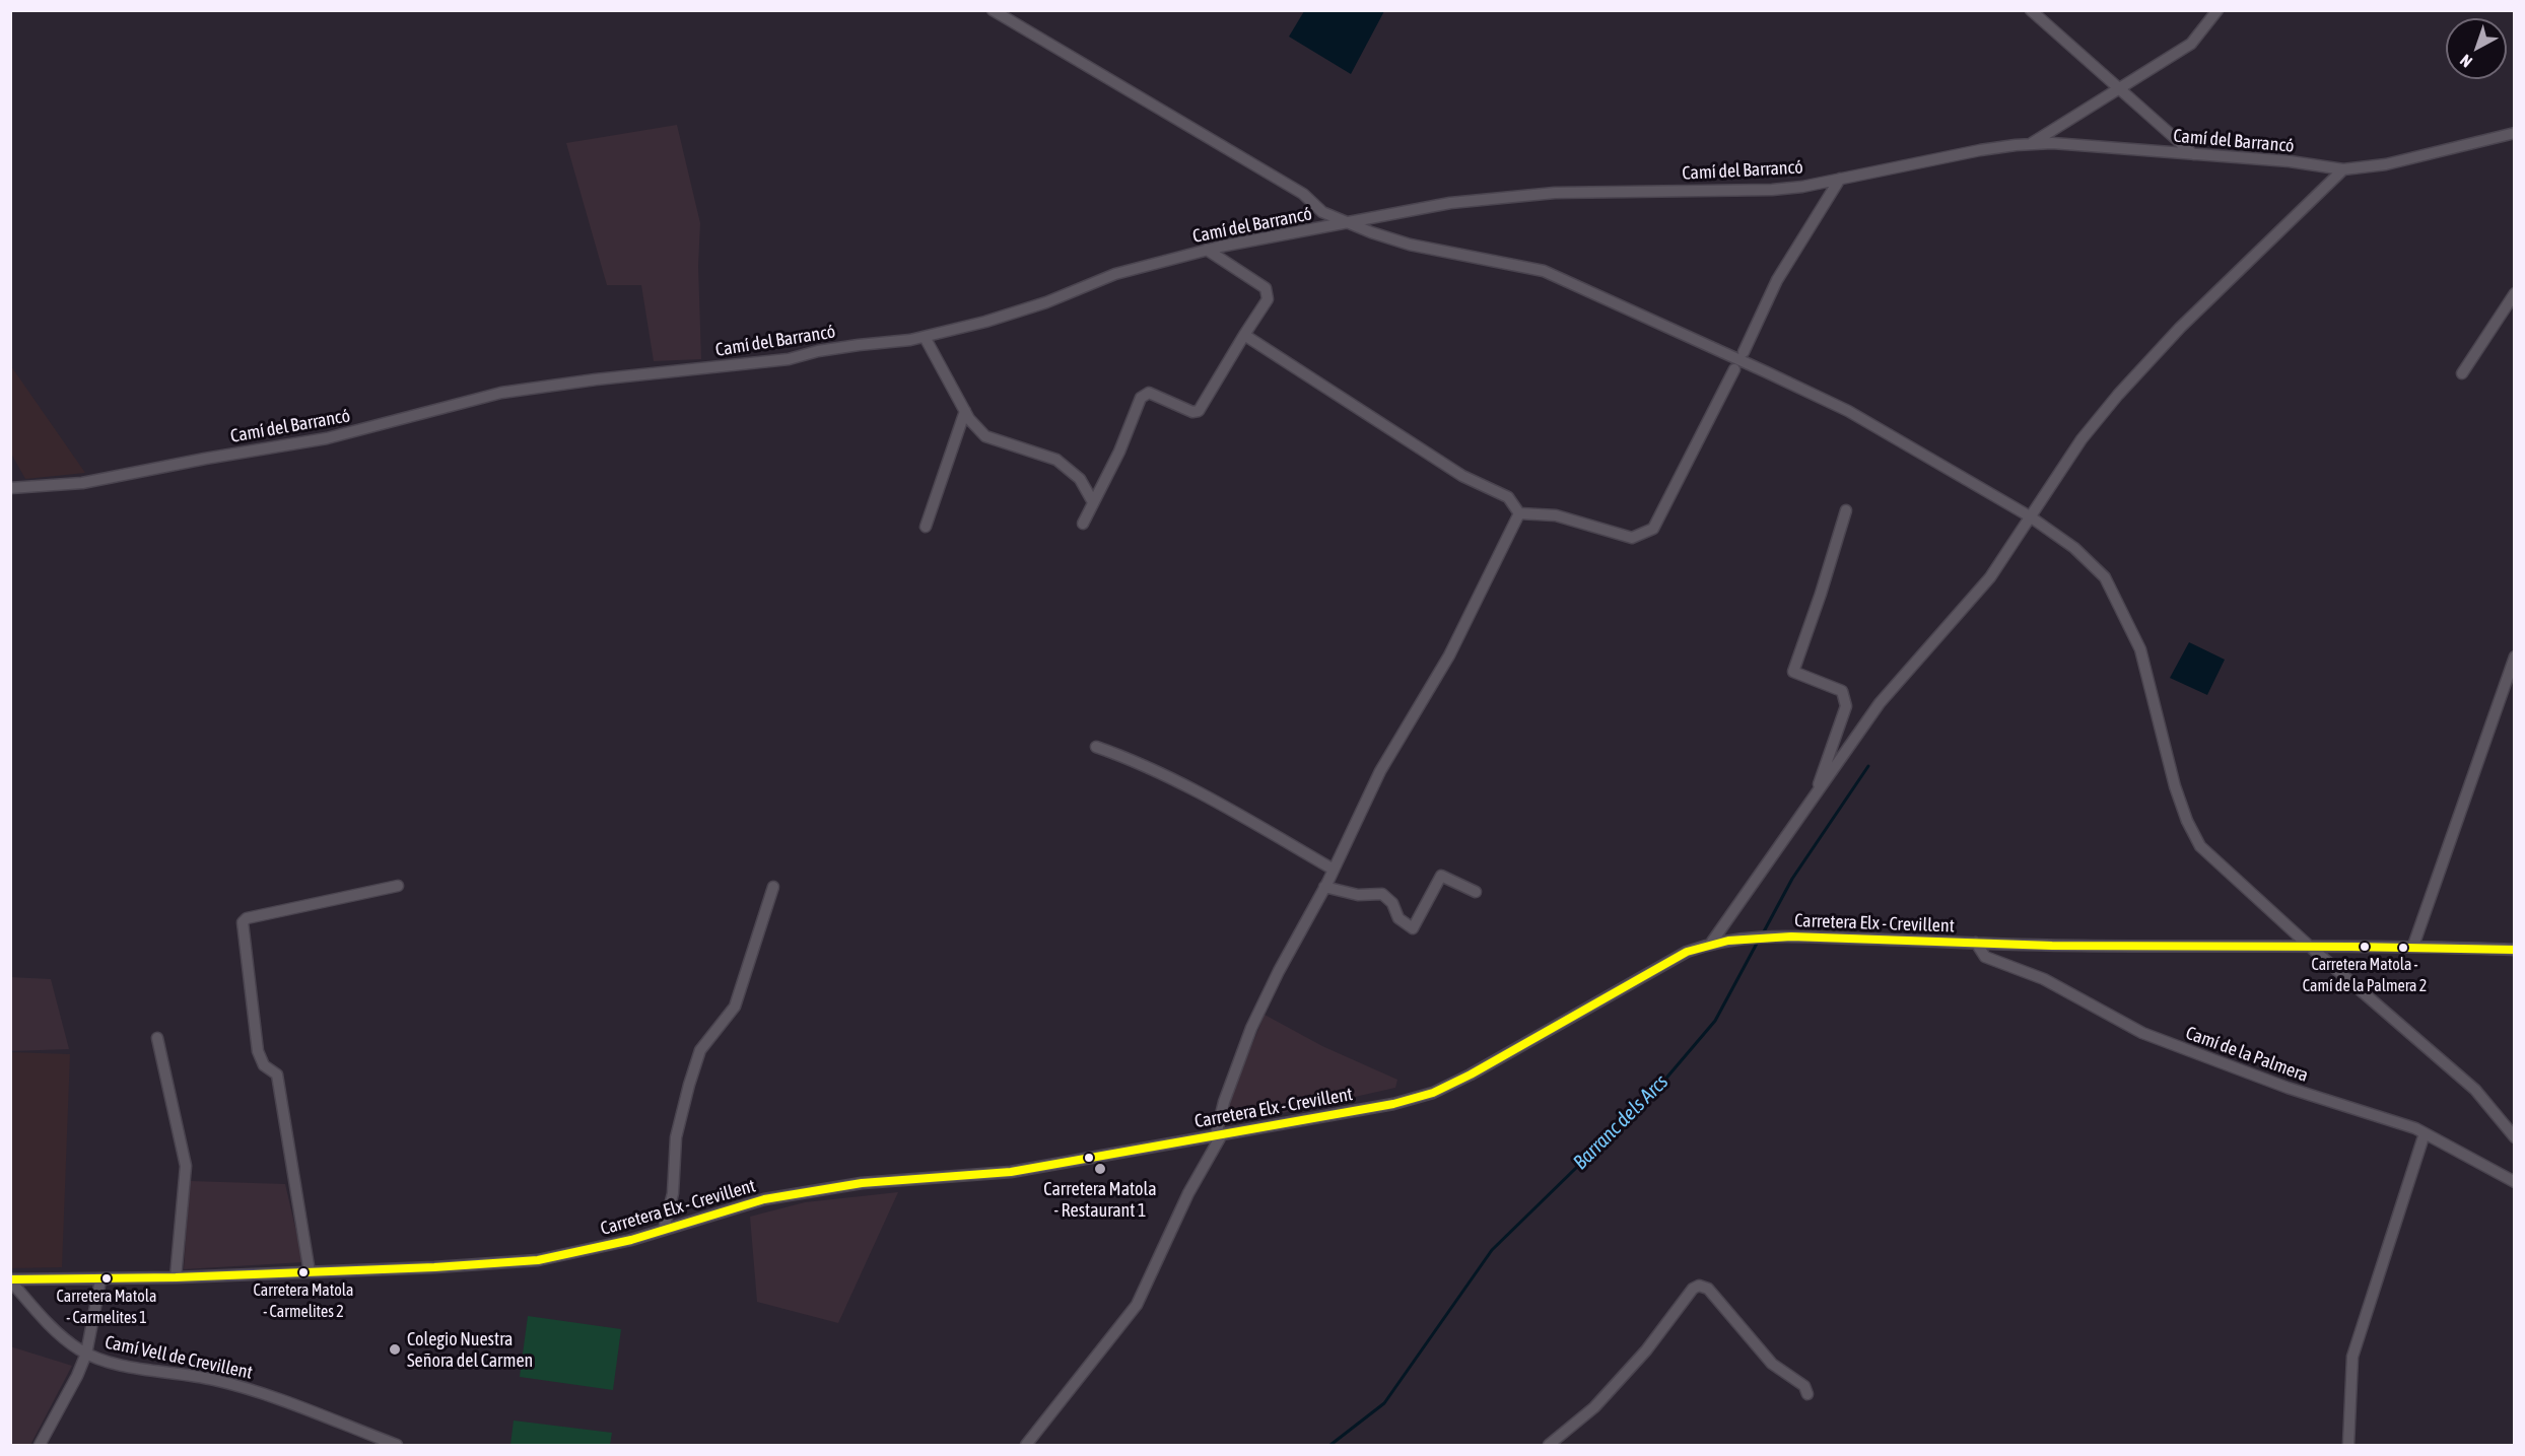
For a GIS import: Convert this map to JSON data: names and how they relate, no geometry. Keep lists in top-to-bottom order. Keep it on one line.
{"streets":{"street":["Camí del Barrancó","Carretera Elx - Crevillent","Camí de la Palmera","Camí Vell de Crevillent"]},"crossings":[["Carretera Elx - Crevillent","Camí de la Palmera"],["Carretera Elx - Crevillent","Camí Vell de Crevillent"]],"water":["Barranc dels Arcs"],"places":["Carretera Matola - Camí de la Palmera 2","Carretera Matola - Restaurant 1","Carretera Matola - Carmelites 2","Carretera Matola - Carmelites 1","Colegio Nuestra Señora del Carmen"],"north":"bottom left"}
